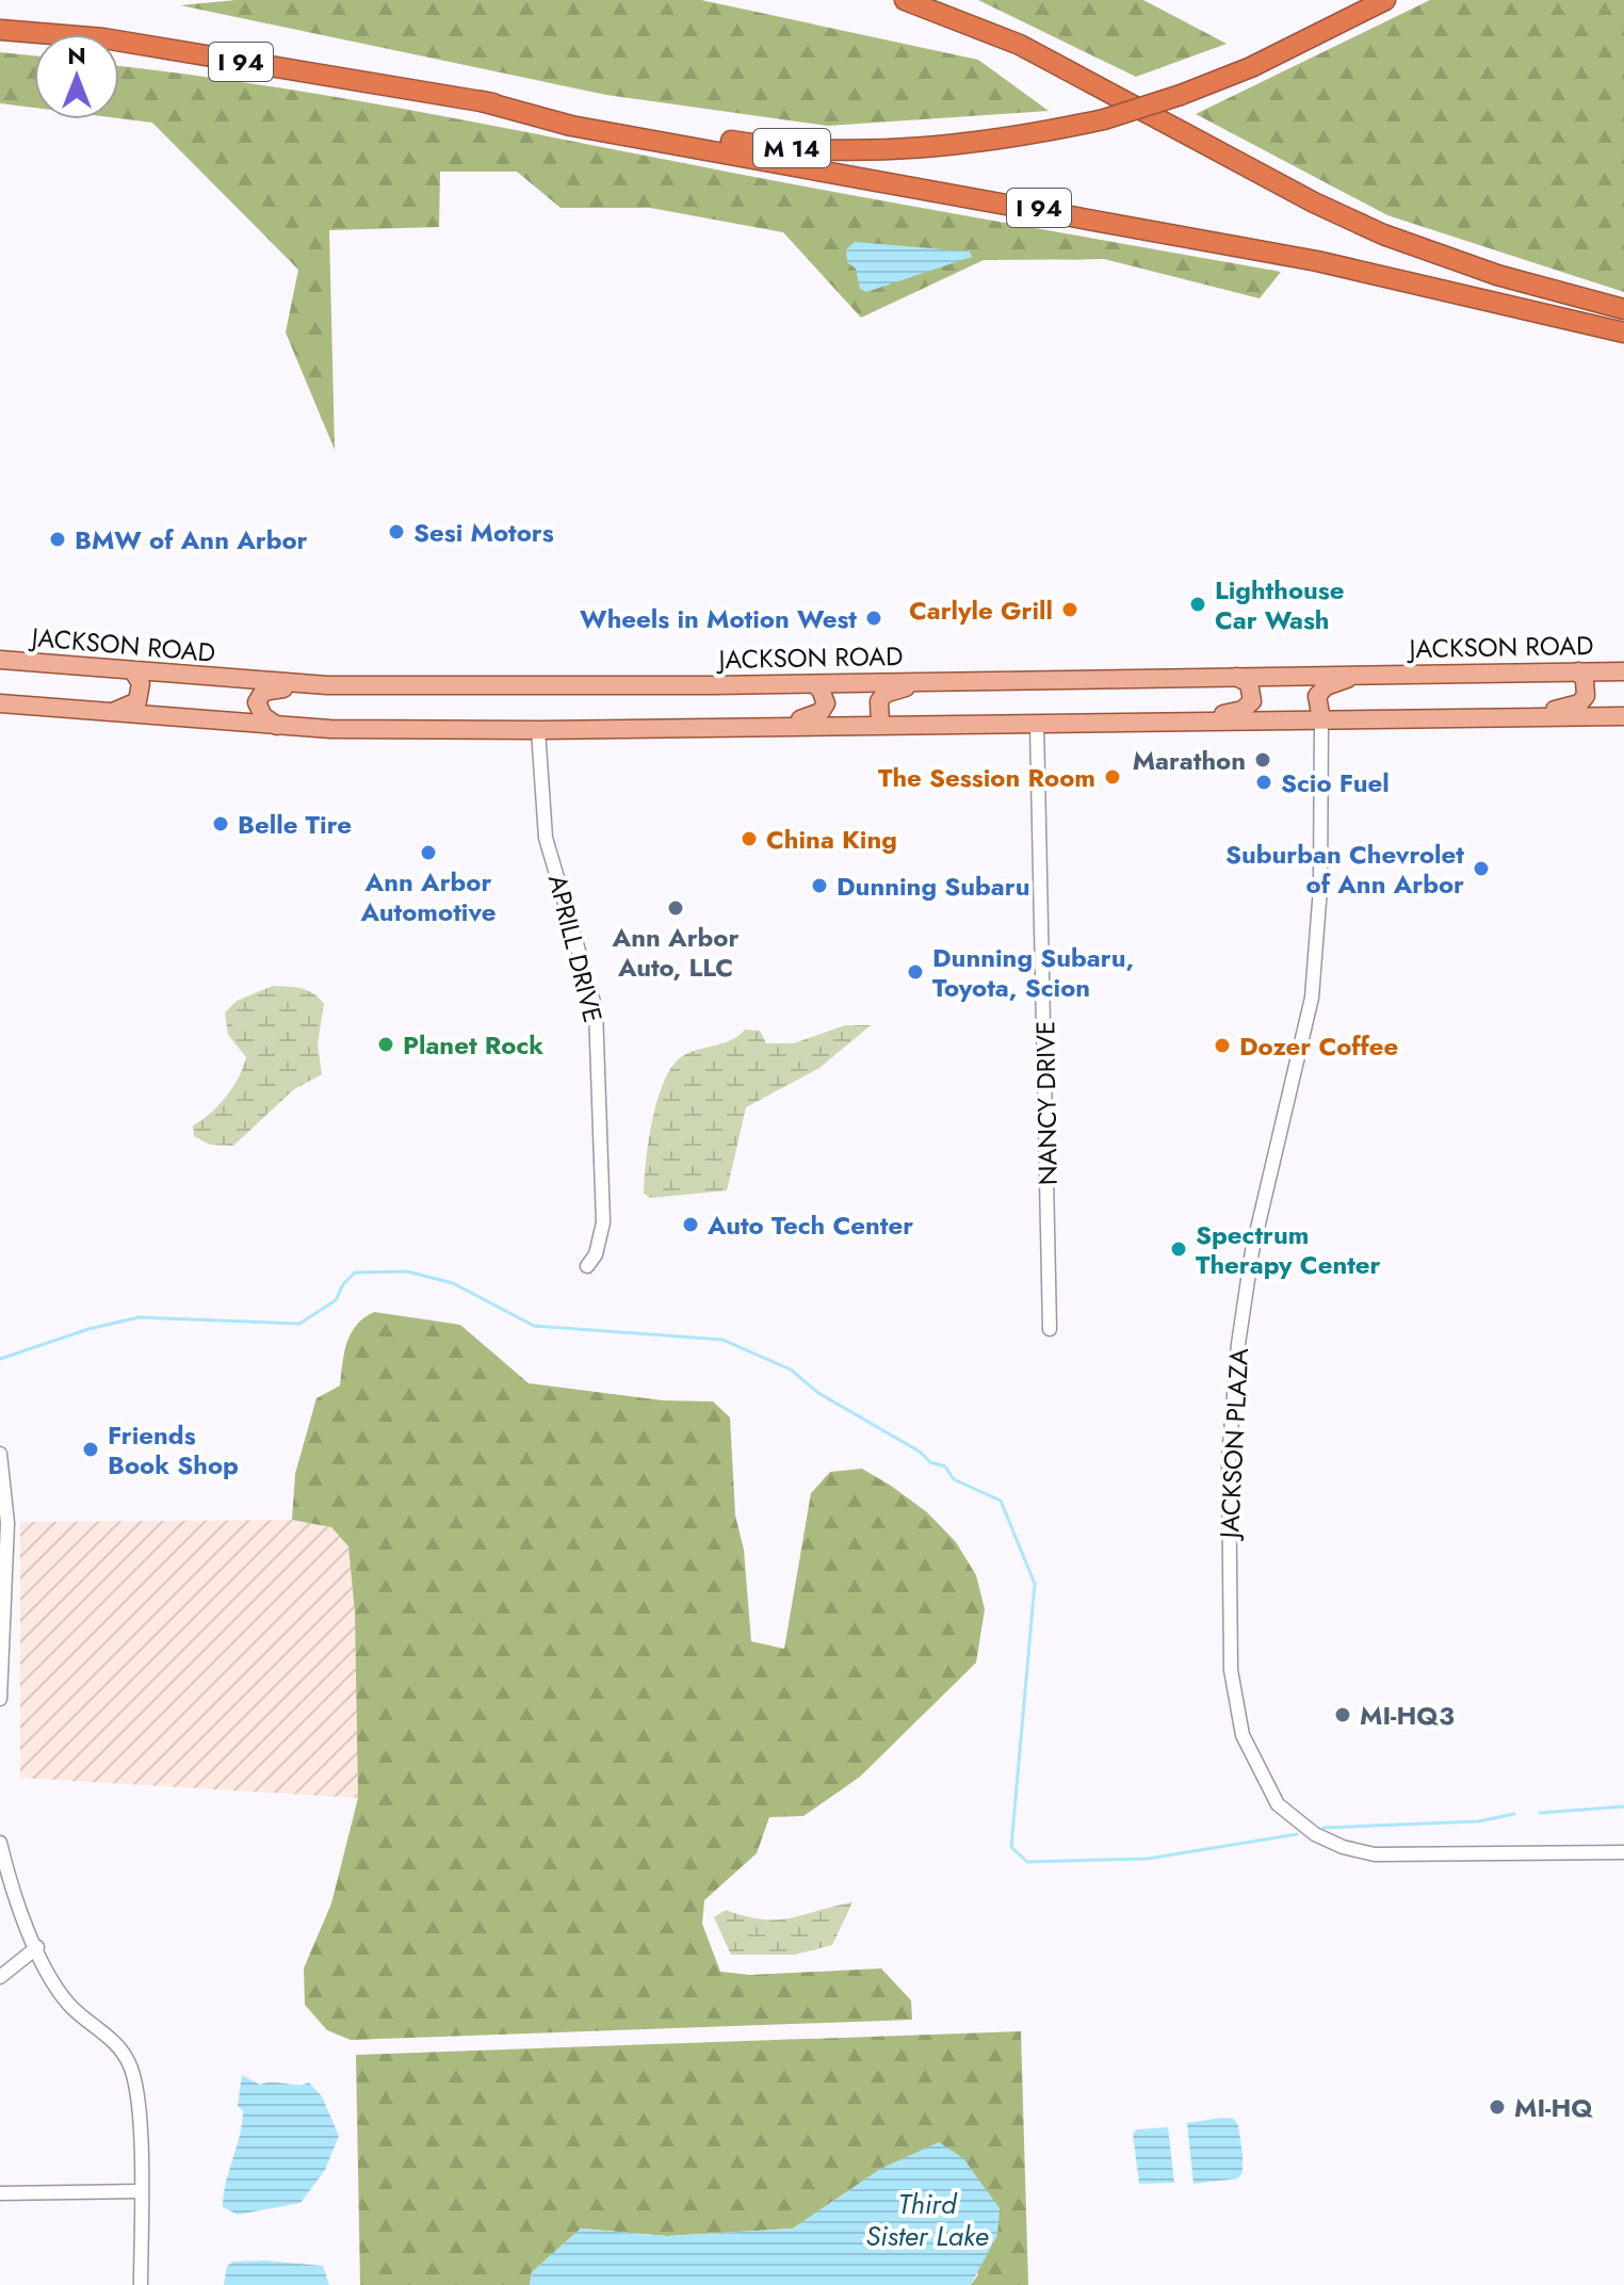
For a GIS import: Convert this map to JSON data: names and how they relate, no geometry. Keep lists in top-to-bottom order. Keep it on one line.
{"streets":{"highway":["I 94","M 14"],"main road":["JACKSON ROAD"],"street":["APRILL DRIVE","NANCY DRIVE","JACKSON PLAZA"]},"crossings":[["I 94","M 14"]],"water":["Third Sister Lake"],"places":["Sesi Motors","BMW of Ann Arbor","Lighthouse Car Wash","Carlyle Grill","Wheels in Motion West","Marathon","The Session Room","Scio Fuel","Belle Tire","China King","Ann Arbor Automotive","Suburban Chevrolet of Ann Arbor","Dunning Subaru","Ann Arbor Auto, LLC","Dunning Subaru, Toyota, Scion","Planet Rock","Dozer Coffee","Auto Tech Center","Spectrum Therapy Center","Friends Book Shop","MI-HQ3","MI-HQ"],"north":"top"}
